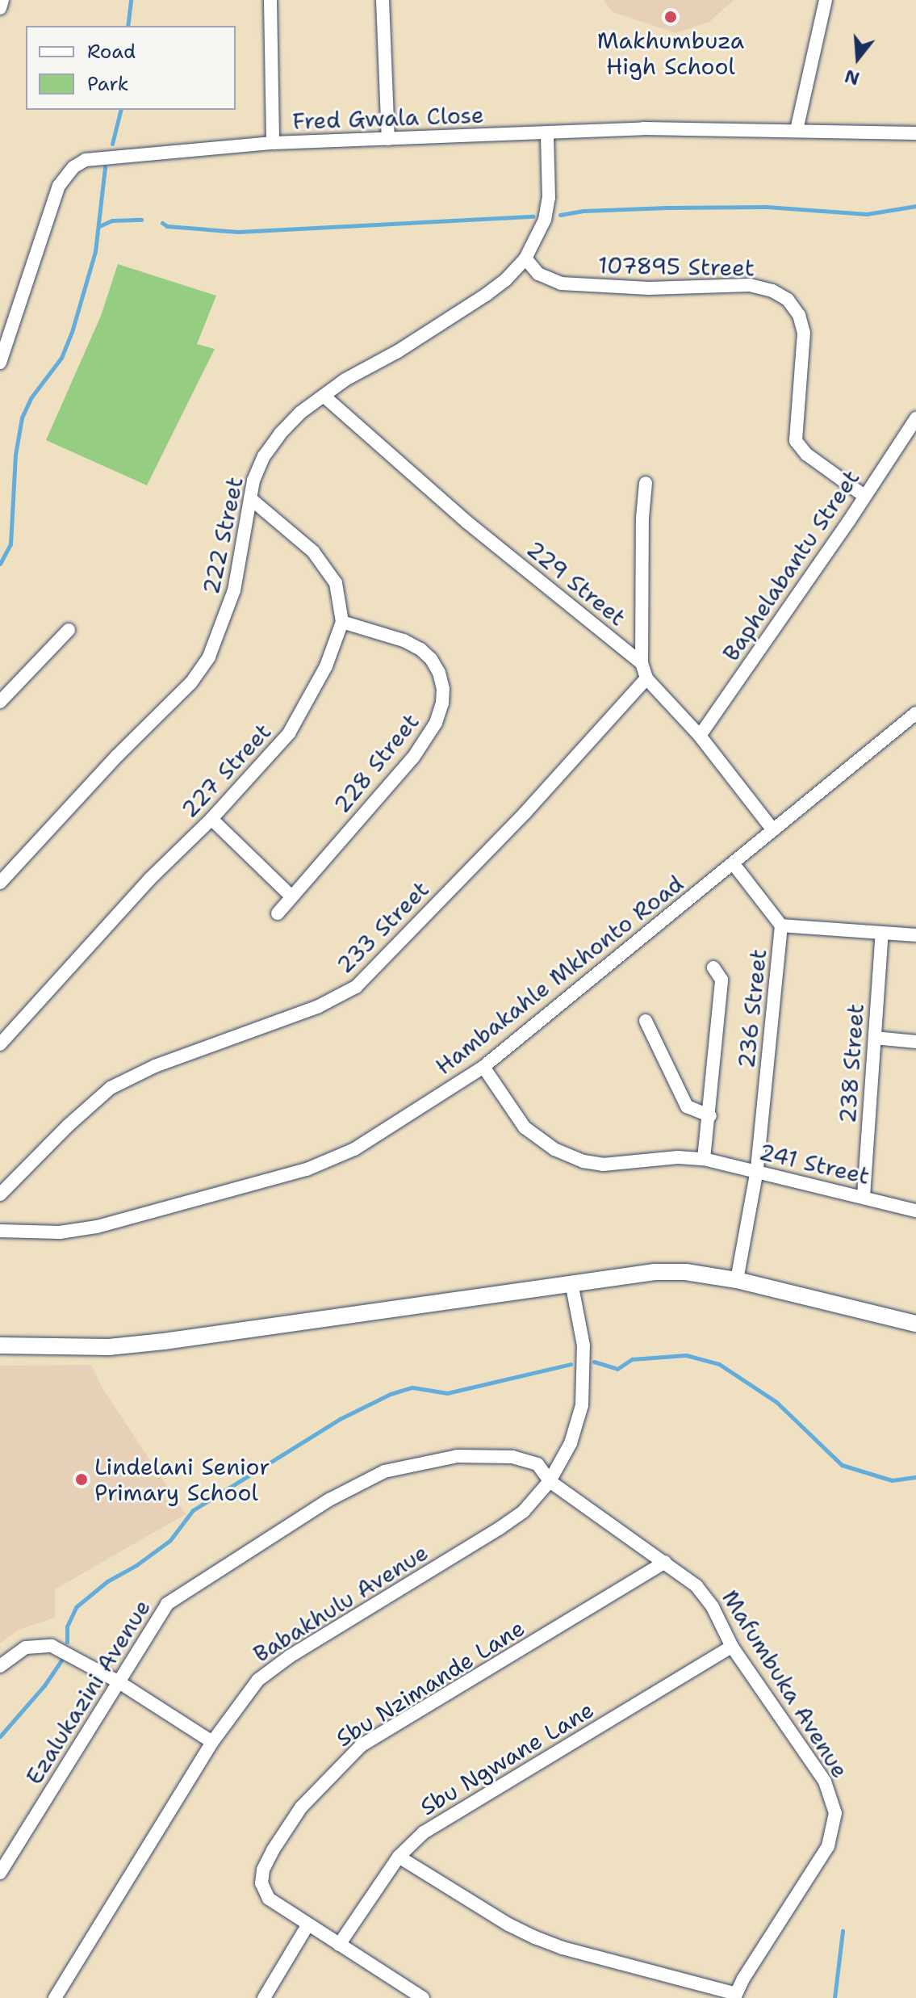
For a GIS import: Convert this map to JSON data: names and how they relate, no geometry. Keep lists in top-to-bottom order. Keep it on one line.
{"streets":{"street":["Fred Gwala Close","107895 Street","222 Street","Baphelabantu Street","229 Street","228 Street","227 Street","233 Street","Hambakahle Mkhonto Road","236 Street","238 Street","241 Street","Babakhulu Avenue","Sbu Nzimande Lane","Mafumbuka Avenue","Ezalukazini Avenue","Sbu Ngwane Lane"]},"crossings":[["Fred Gwala Close","222 Street"],["107895 Street","222 Street"],["107895 Street","Baphelabantu Street"],["222 Street","229 Street"],["222 Street","227 Street"],["228 Street","227 Street"],["Hambakahle Mkhonto Road","236 Street"],["Hambakahle Mkhonto Road","241 Street"],["236 Street","241 Street"],["238 Street","241 Street"],["Babakhulu Avenue","Mafumbuka Avenue"],["Babakhulu Avenue","Ezalukazini Avenue"],["Sbu Nzimande Lane","Mafumbuka Avenue"],["Mafumbuka Avenue","Ezalukazini Avenue"],["Mafumbuka Avenue","Sbu Ngwane Lane"]],"places":["Makhumbuza High School","Lindelani Senior Primary School"],"legend":["Road","Park"],"north":"bottom"}
